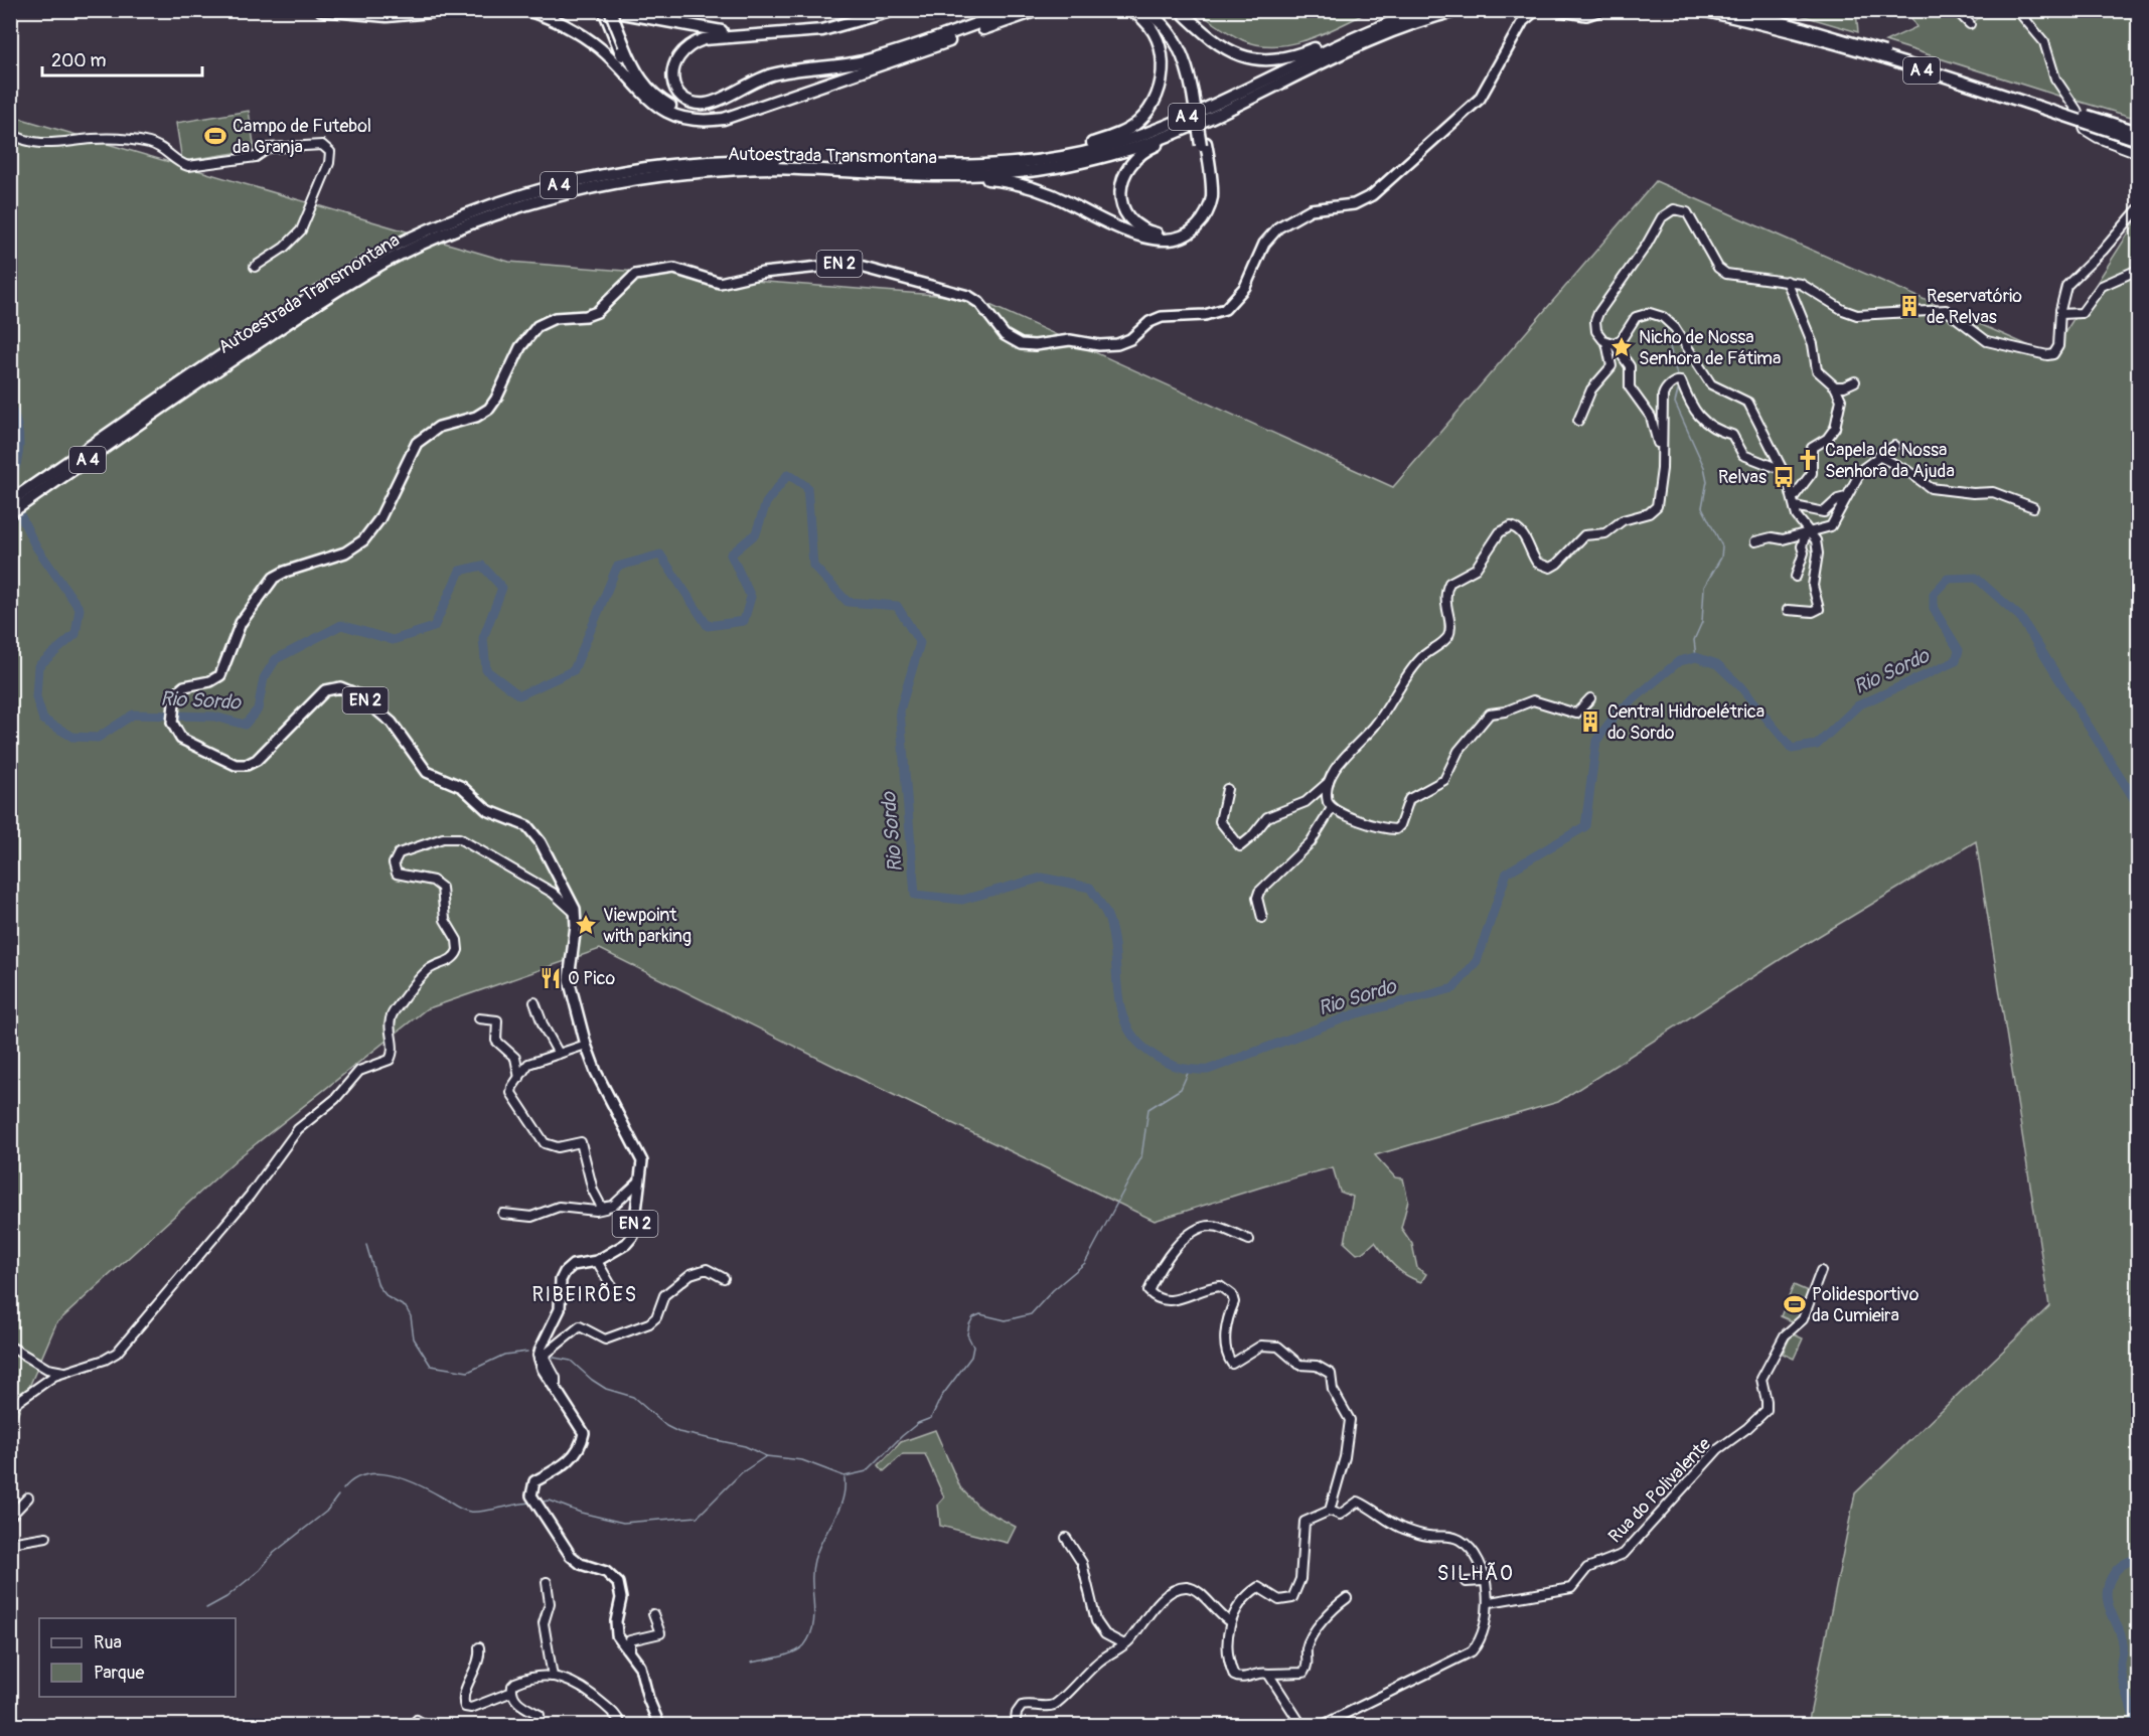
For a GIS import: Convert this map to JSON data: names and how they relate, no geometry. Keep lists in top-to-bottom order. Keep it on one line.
{"streets":{"highway":["A 4","Autoestrada Transmontana"],"main road":["EN 2"],"street":["Rua do Polivalente"]},"districts":["RIBEIRÕES","SILHÃO"],"water":["Rio Sordo"],"places":{"sports":["Campo de Futebol da Granja","Polidesportivo da Cumieira"],"building":["Reservatório de Relvas","Central Hidroelétrica do Sordo"],"place":["Nicho de Nossa Senhora de Fátima","Viewpoint with parking"],"church":["Capela de Nossa Senhora da Ajuda"],"bus stop":["Relvas"],"restaurant":["O Pico"]},"legend":["Rua","Parque"],"scale_bar":"200 m"}
